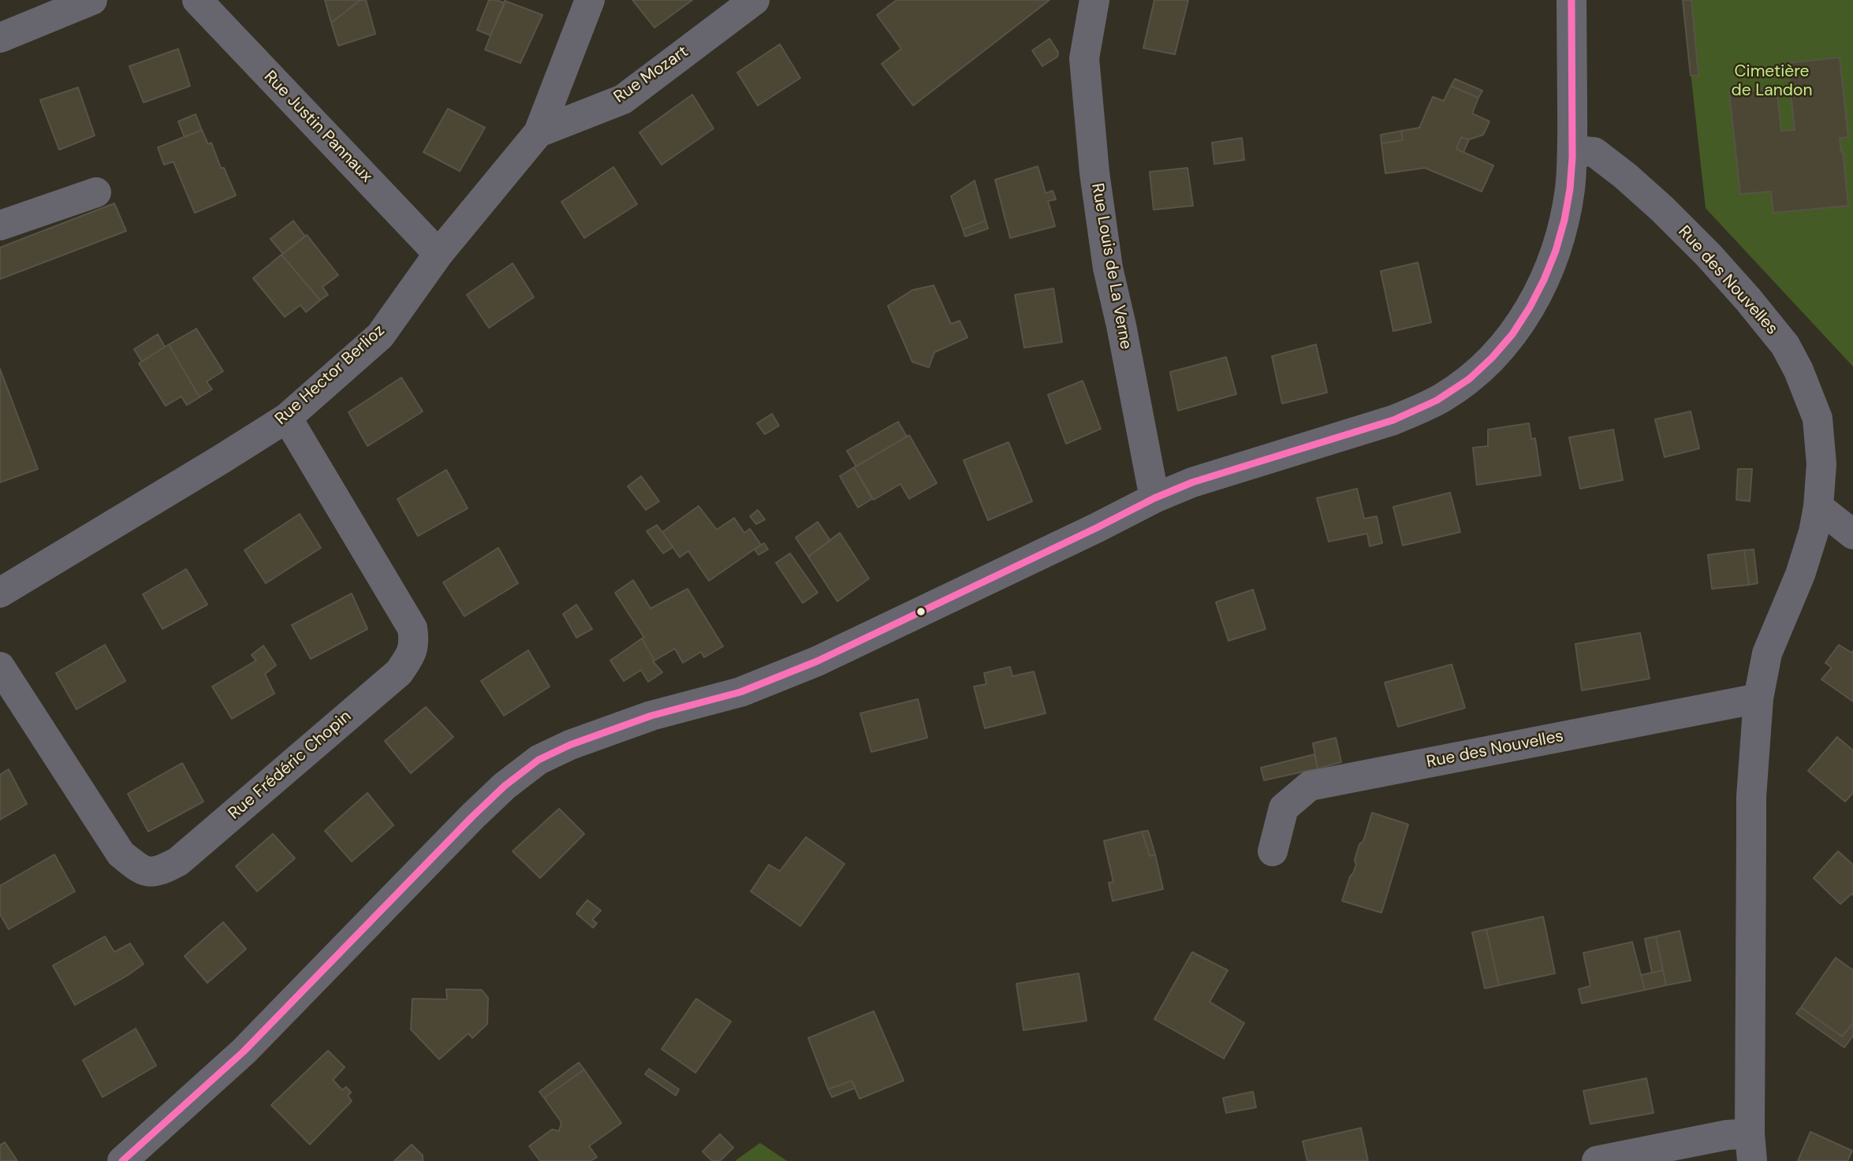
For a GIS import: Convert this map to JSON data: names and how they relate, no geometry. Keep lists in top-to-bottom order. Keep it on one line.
{"streets":{"street":["Rue Mozart","Rue Justin Pannaux","Rue Louis de La Verne","Rue des Nouvelles","Rue Hector Berlioz","Rue Frédéric Chopin"]},"crossings":[["Rue Mozart","Rue Hector Berlioz"],["Rue Justin Pannaux","Rue Hector Berlioz"],["Rue Hector Berlioz","Rue Frédéric Chopin"]],"parks":["Cimetière de Landon"]}
